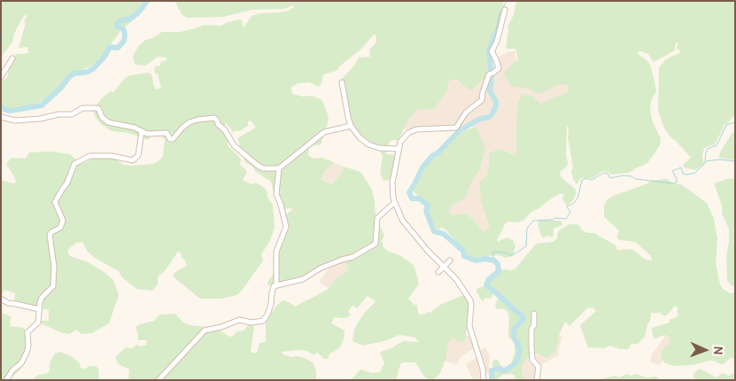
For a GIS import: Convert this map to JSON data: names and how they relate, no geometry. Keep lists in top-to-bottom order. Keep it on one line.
{"north":"right"}
